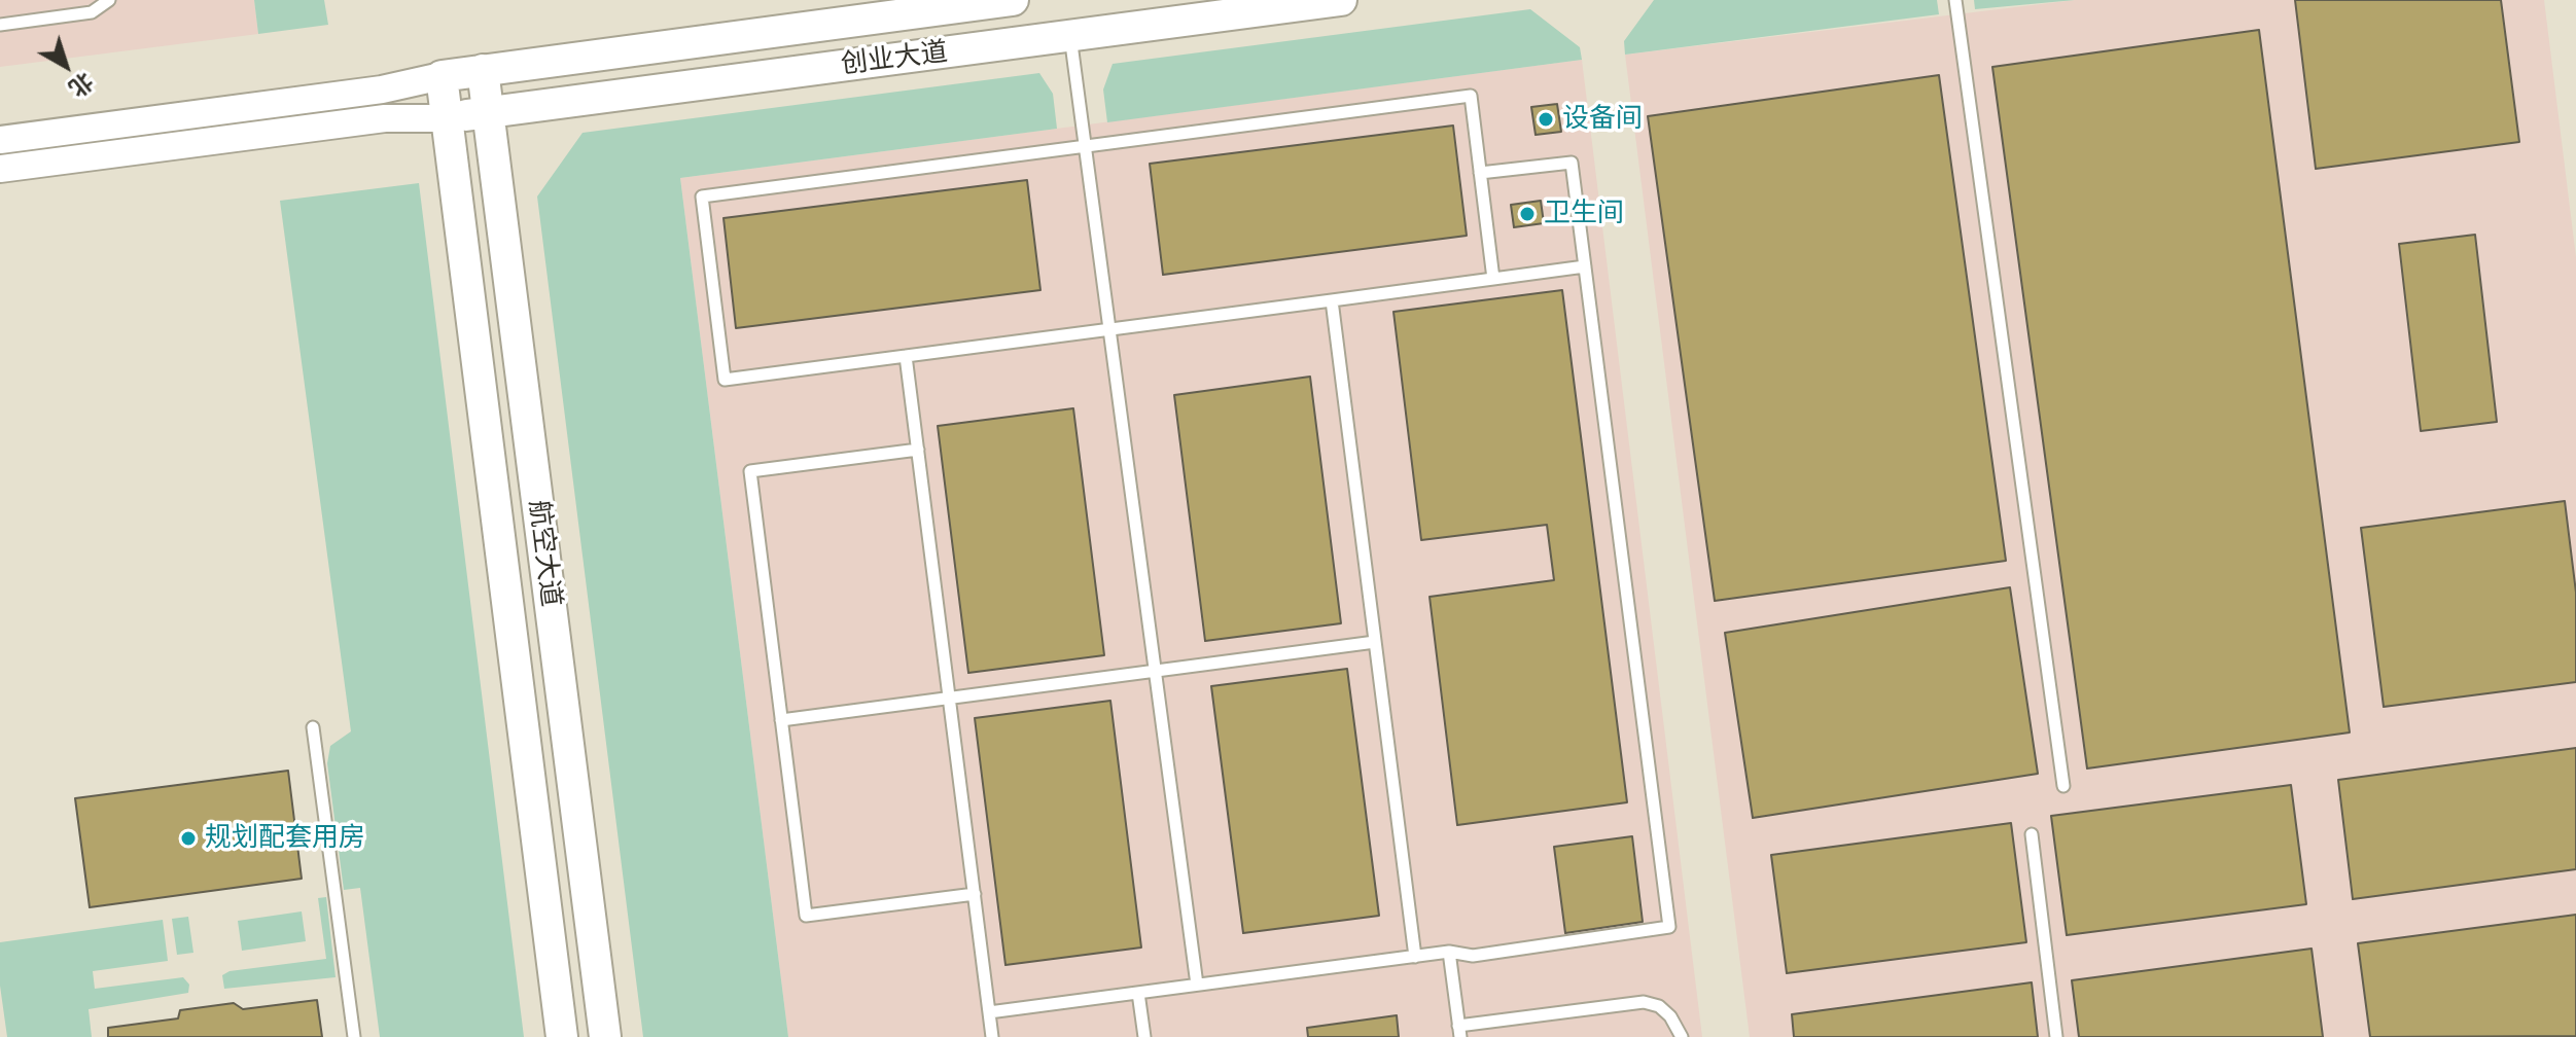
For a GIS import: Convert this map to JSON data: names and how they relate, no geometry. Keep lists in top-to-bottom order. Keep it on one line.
{"streets":{"main road":["创业大道","航空大道"]},"crossings":[["创业大道","航空大道"]],"places":["设备间","卫生间","规划配套用房"],"north":"bottom right"}
